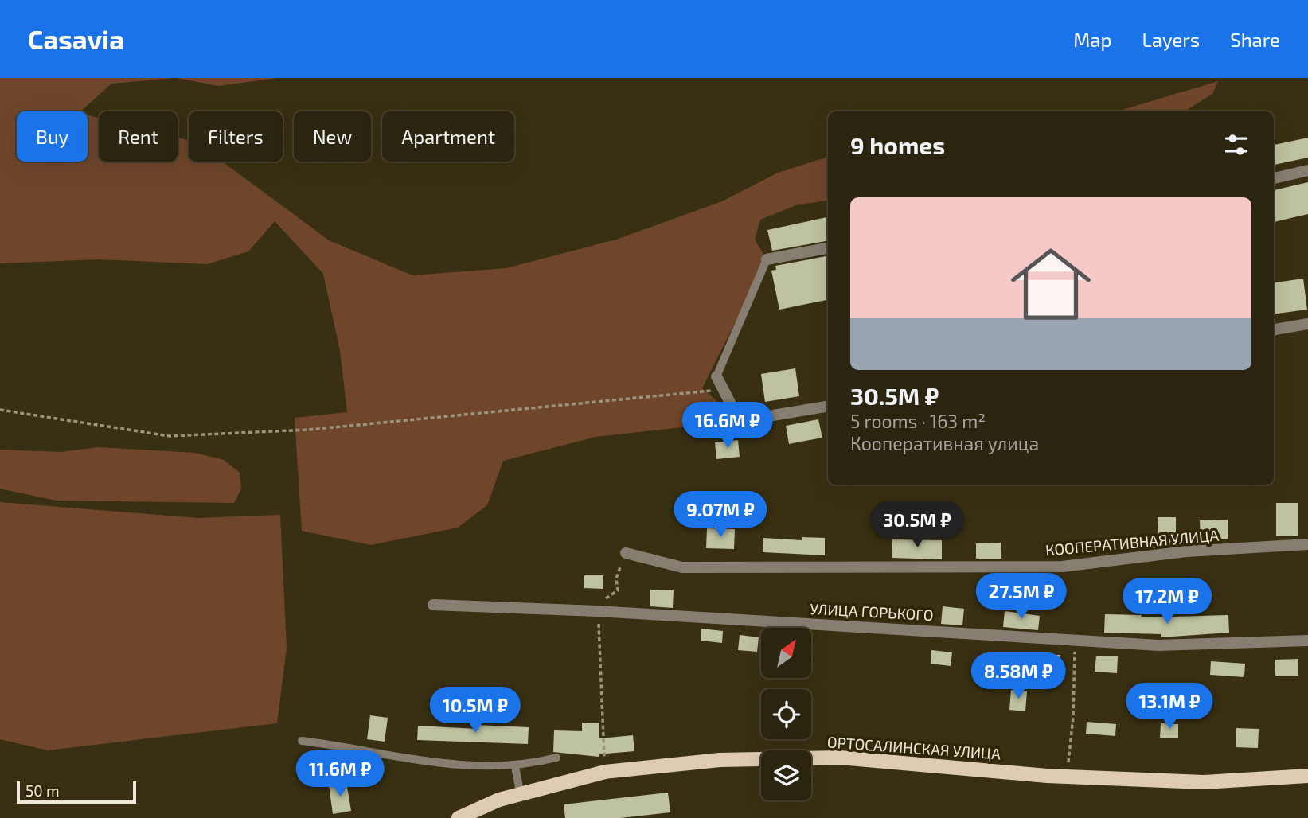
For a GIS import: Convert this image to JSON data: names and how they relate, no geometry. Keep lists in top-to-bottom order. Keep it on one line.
{"streets":{"main road":["ОРТОСАЛИНСКАЯ УЛИЦА"],"street":["КООПЕРАТИВНАЯ УЛИЦА","УЛИЦА ГОРЬКОГО"]},"scale_bar":"50 m","north":"top right","page":{"header":"Casavia","nav":["Map","Layers","Share"],"chip":["Buy","Rent","Filters","New","Apartment"],"heading":"9 homes","list":[{"name":"30.5M ₽","note":"5 rooms · 163 m² · Кооперативная улица"}],"price":["16.6M ₽","9.07M ₽","30.5M ₽","27.5M ₽","17.2M ₽","8.58M ₽","13.1M ₽","10.5M ₽","11.6M ₽"],"scale":"50 m"}}
